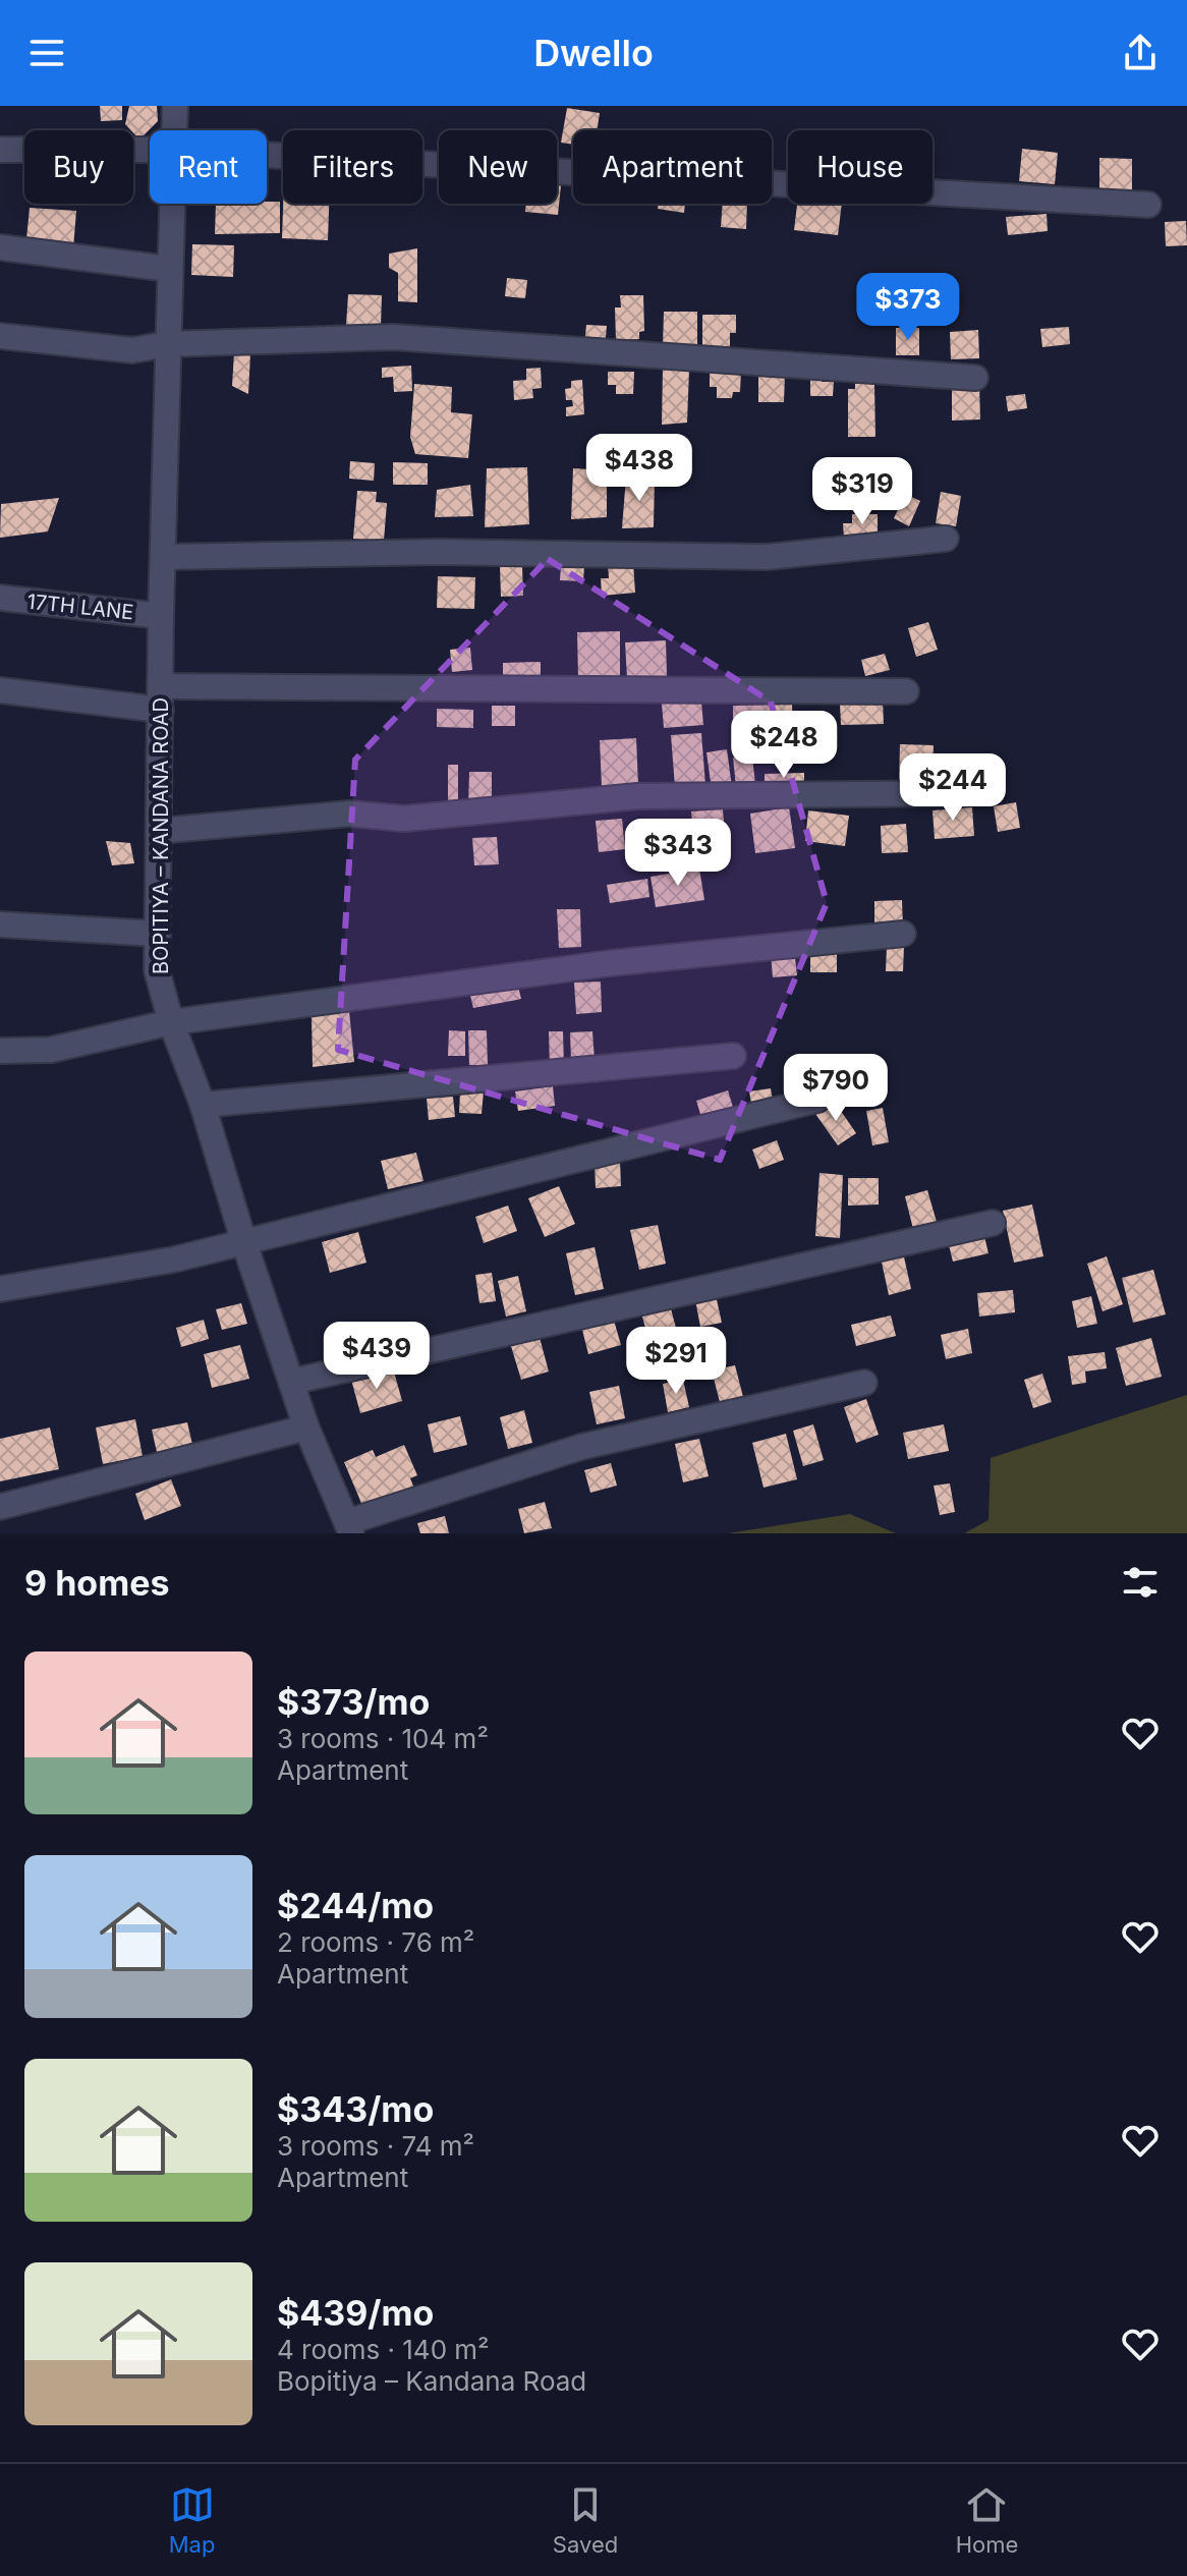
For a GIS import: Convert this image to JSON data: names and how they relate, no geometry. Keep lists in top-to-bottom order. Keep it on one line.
{"streets":{"street":["17TH LANE","BOPITIYA – KANDANA ROAD"]},"crossings":[["17TH LANE","BOPITIYA – KANDANA ROAD"]],"page":{"header":"Dwello","chip":["Buy","Rent","Filters","New","Apartment","House"],"price":["$373","$438","$319","$248","$244","$343","$790","$439","$291"],"heading":"9 homes","list":[{"name":"$373/mo","note":"3 rooms · 104 m² · Apartment"},{"name":"$244/mo","note":"2 rooms · 76 m² · Apartment"},{"name":"$343/mo","note":"3 rooms · 74 m² · Apartment"},{"name":"$439/mo","note":"4 rooms · 140 m² · Bopitiya – Kandana Road"}],"tabs":["Map","Saved","Home"]}}
